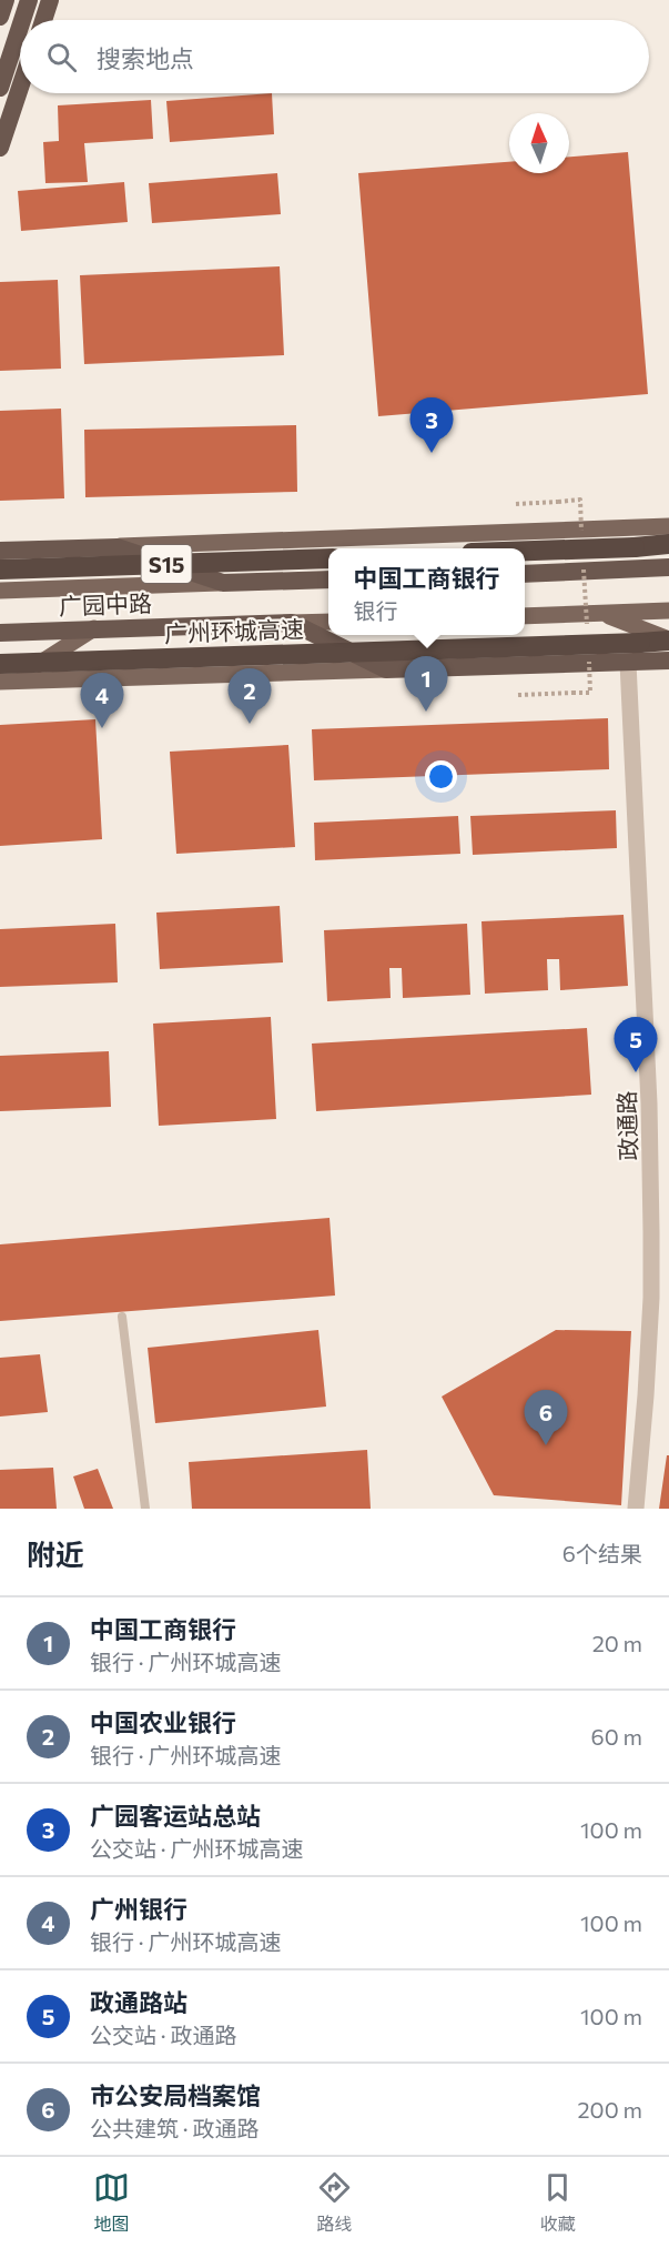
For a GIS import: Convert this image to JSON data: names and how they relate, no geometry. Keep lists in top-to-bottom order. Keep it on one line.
{"streets":{"highway":["S15","广园中路","广州环城高速"],"street":["政通路"]},"north":"top","page":{"search":"搜索地点","pins":["3","1","2","4","5","6"],"popup":["中国工商银行","银行"],"heading":["附近","6个结果"],"list":[{"mark":"1","name":"中国工商银行","note":"银行 · 广州环城高速","value":"20 m"},{"mark":"2","name":"中国农业银行","note":"银行 · 广州环城高速","value":"60 m"},{"mark":"3","name":"广园客运站总站","note":"公交站 · 广州环城高速","value":"100 m"},{"mark":"4","name":"广州银行","note":"银行 · 广州环城高速","value":"100 m"},{"mark":"5","name":"政通路站","note":"公交站 · 政通路","value":"100 m"},{"mark":"6","name":"市公安局档案馆","note":"公共建筑 · 政通路","value":"200 m"}],"nav":["地图","路线","收藏"]}}
